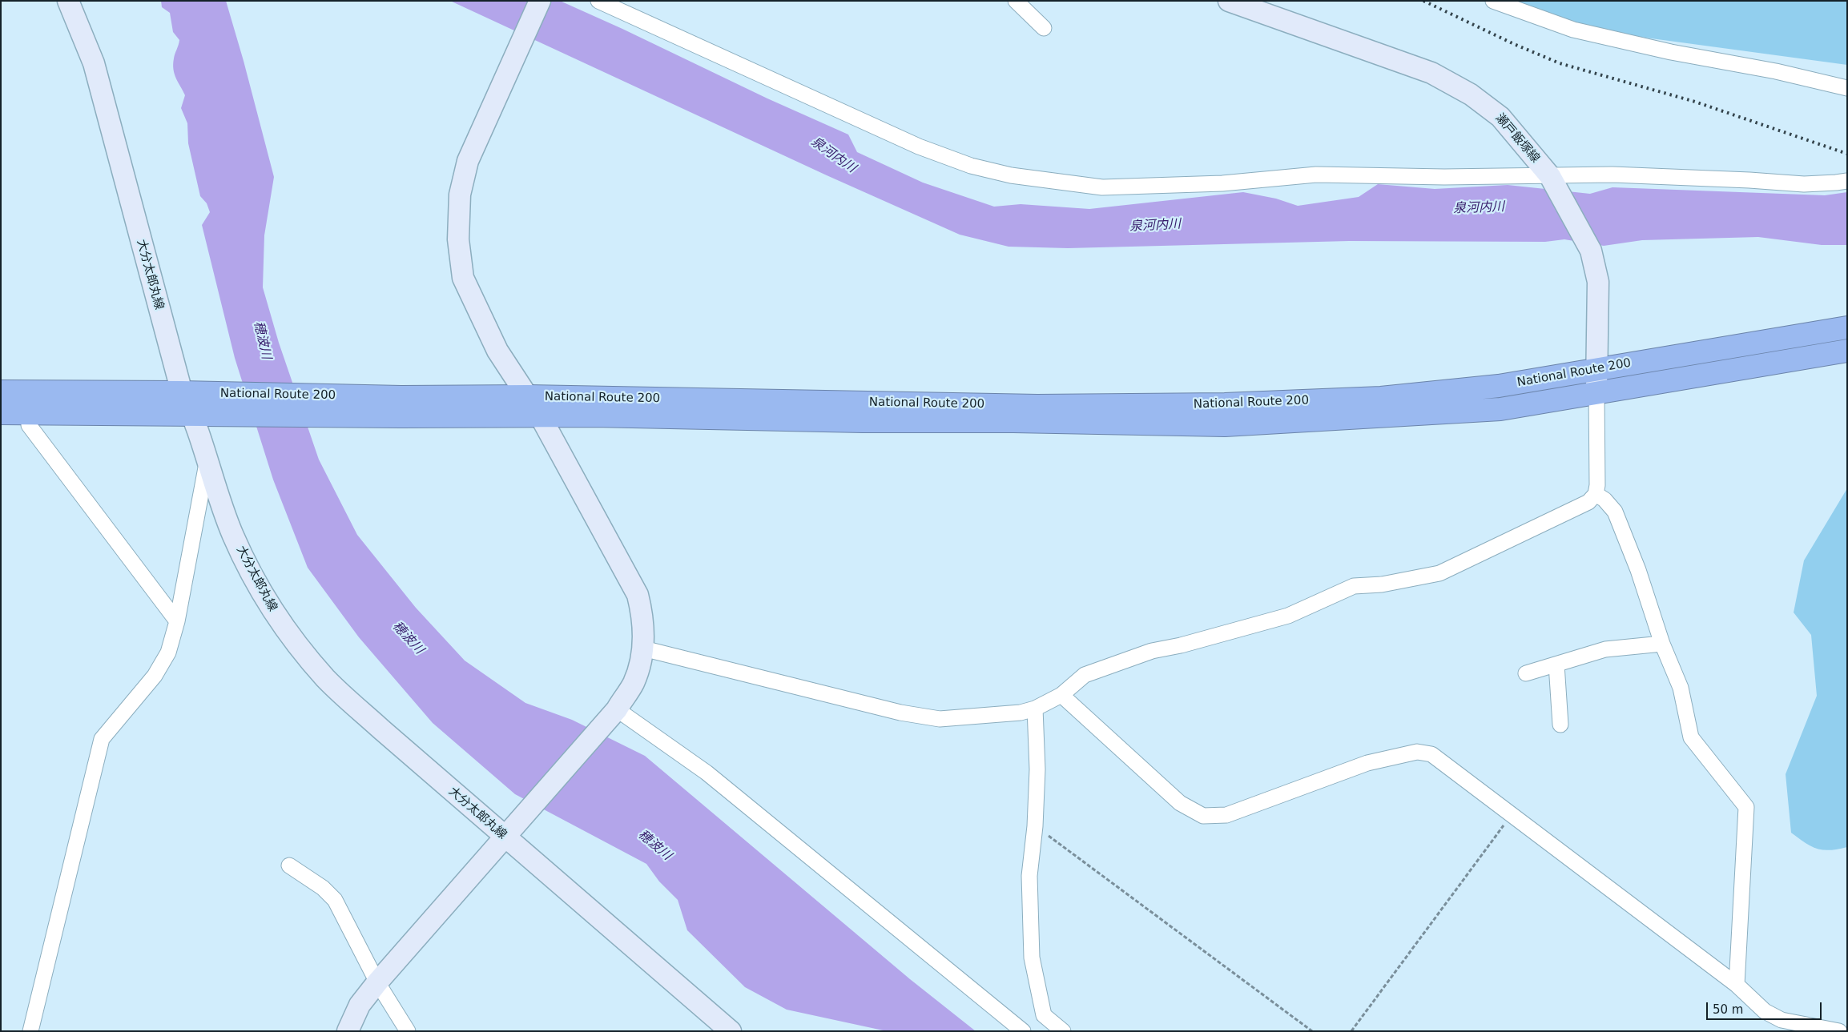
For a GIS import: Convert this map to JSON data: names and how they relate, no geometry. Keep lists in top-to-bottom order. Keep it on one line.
{"streets":{"highway":["National Route 200"],"main road":["瀬戸飯塚線","大分太郎丸線"]},"crossings":[["瀬戸飯塚線","National Route 200"],["大分太郎丸線","National Route 200"]],"water":["泉河内川","穂波川"],"scale_bar":"50 m"}
